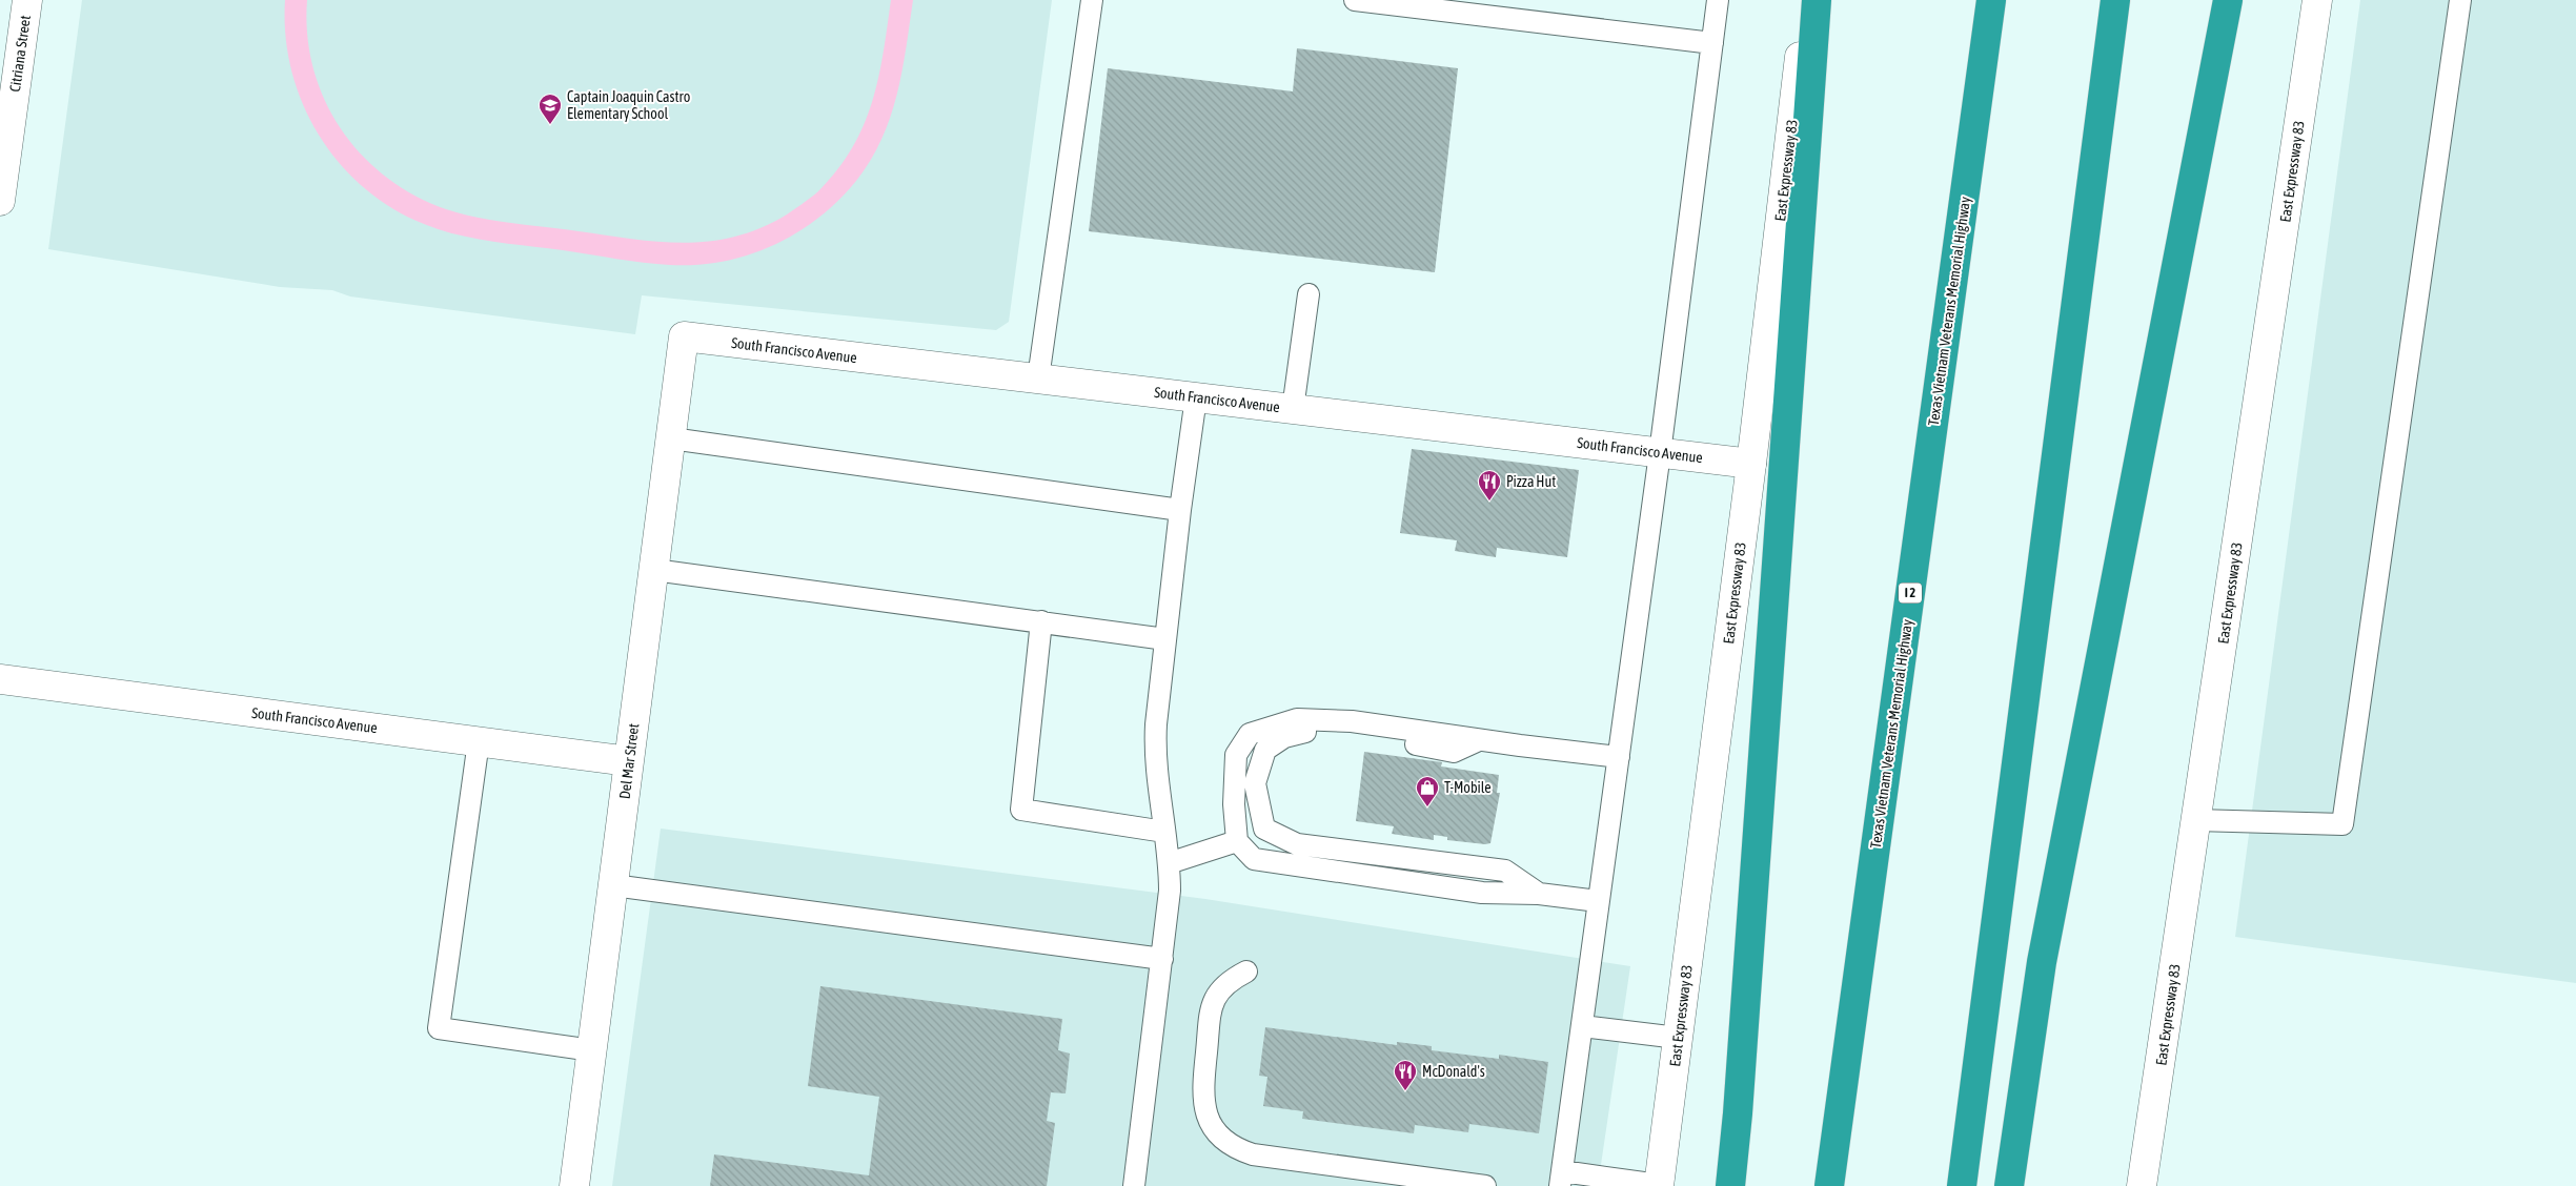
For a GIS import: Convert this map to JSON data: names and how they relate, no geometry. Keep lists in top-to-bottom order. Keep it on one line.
{"streets":{"highway":["Texas Vietnam Veterans Memorial Highway","I 2"],"street":["Citriana Street","East Expressway 83","South Francisco Avenue","Del Mar Street"]},"crossings":[["East Expressway 83","South Francisco Avenue"],["South Francisco Avenue","Del Mar Street"]],"places":{"school or university":["Captain Joaquin Castro Elementary School"],"restaurant":["Pizza Hut","McDonald's"],"shop":["T-Mobile"]}}
